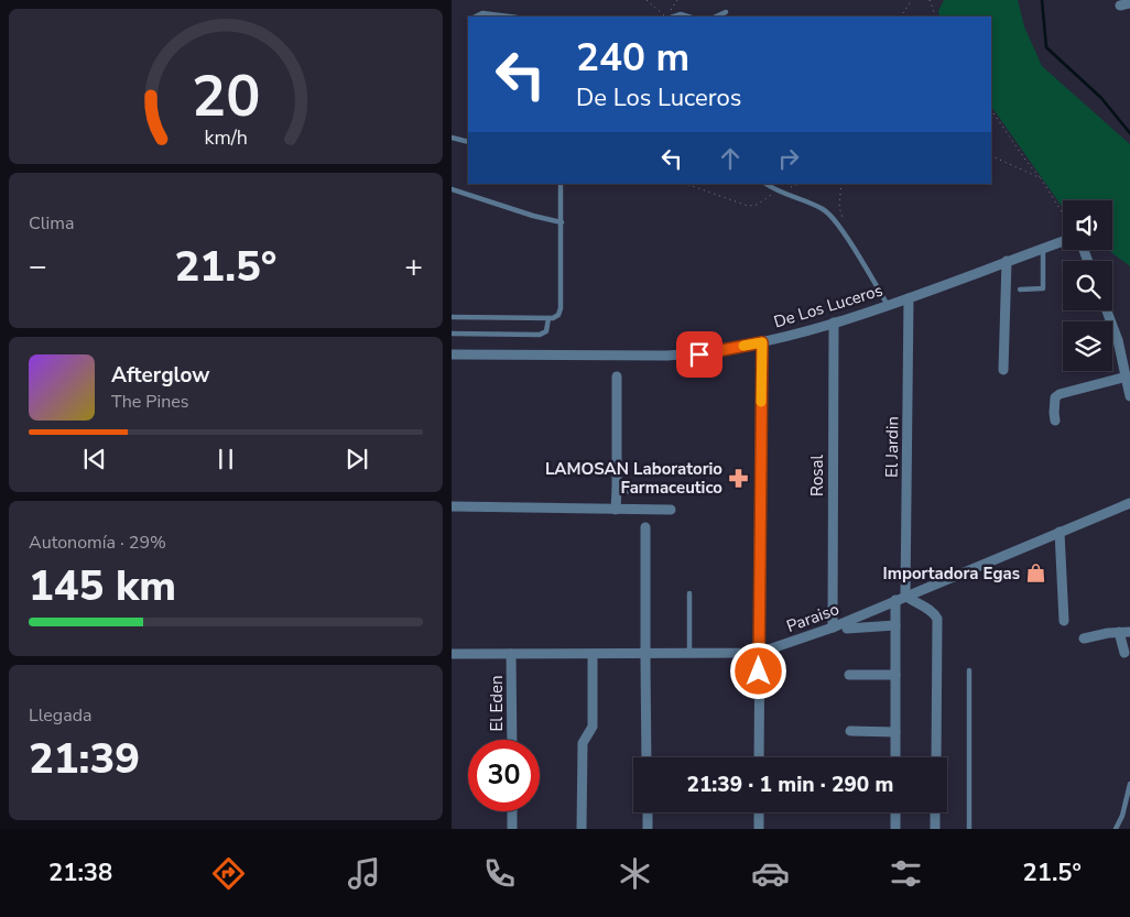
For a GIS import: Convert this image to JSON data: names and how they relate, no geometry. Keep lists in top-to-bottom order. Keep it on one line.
{"streets":{"street":["De Los Luceros","El Jardin","Rosal","Paraiso","El Eden"]},"crossings":[["De Los Luceros","El Jardin"],["De Los Luceros","Rosal"],["El Jardin","Paraiso"],["Rosal","Paraiso"],["Paraiso","El Eden"]],"places":{"pharmacy":["LAMOSAN Laboratorio Farmaceutico"],"shop":["Importadora Egas"]},"page":{"turn":["240 m","De Los Luceros"],"tile":["Clima",["Autonomía · 29%","145 km"],["Llegada","21:39"]],"heat":["−","21.5°","+"],"song":["Afterglow","The Pines"],"limit":"30","trip":"21:39 · 1 min · 290 m","tabs":["21:38","21.5°"],"gauge":["20","km/h"]}}
